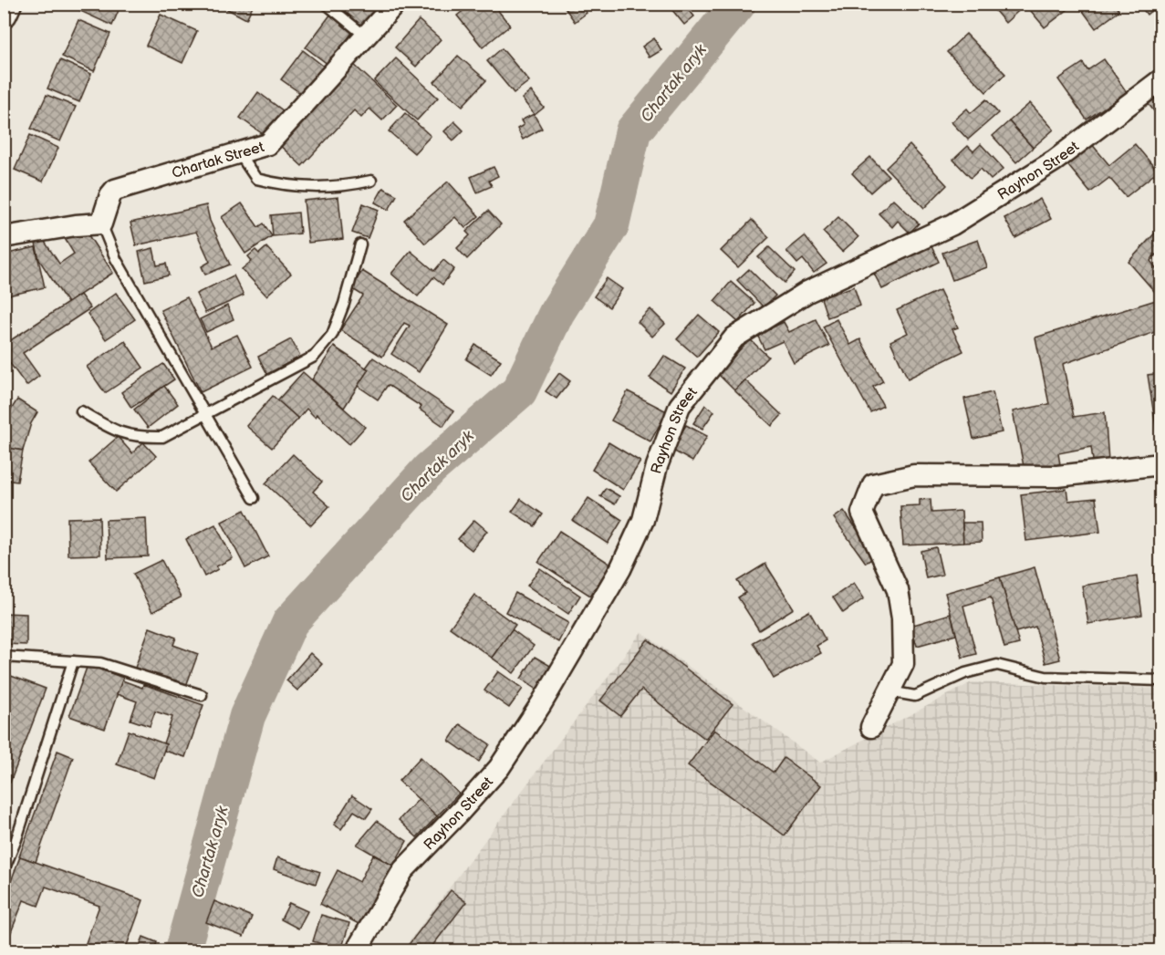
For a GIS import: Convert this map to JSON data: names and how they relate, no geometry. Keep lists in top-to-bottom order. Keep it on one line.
{"streets":{"street":["Chartak Street","Rayhon Street"]},"water":["Chartak aryk"]}
